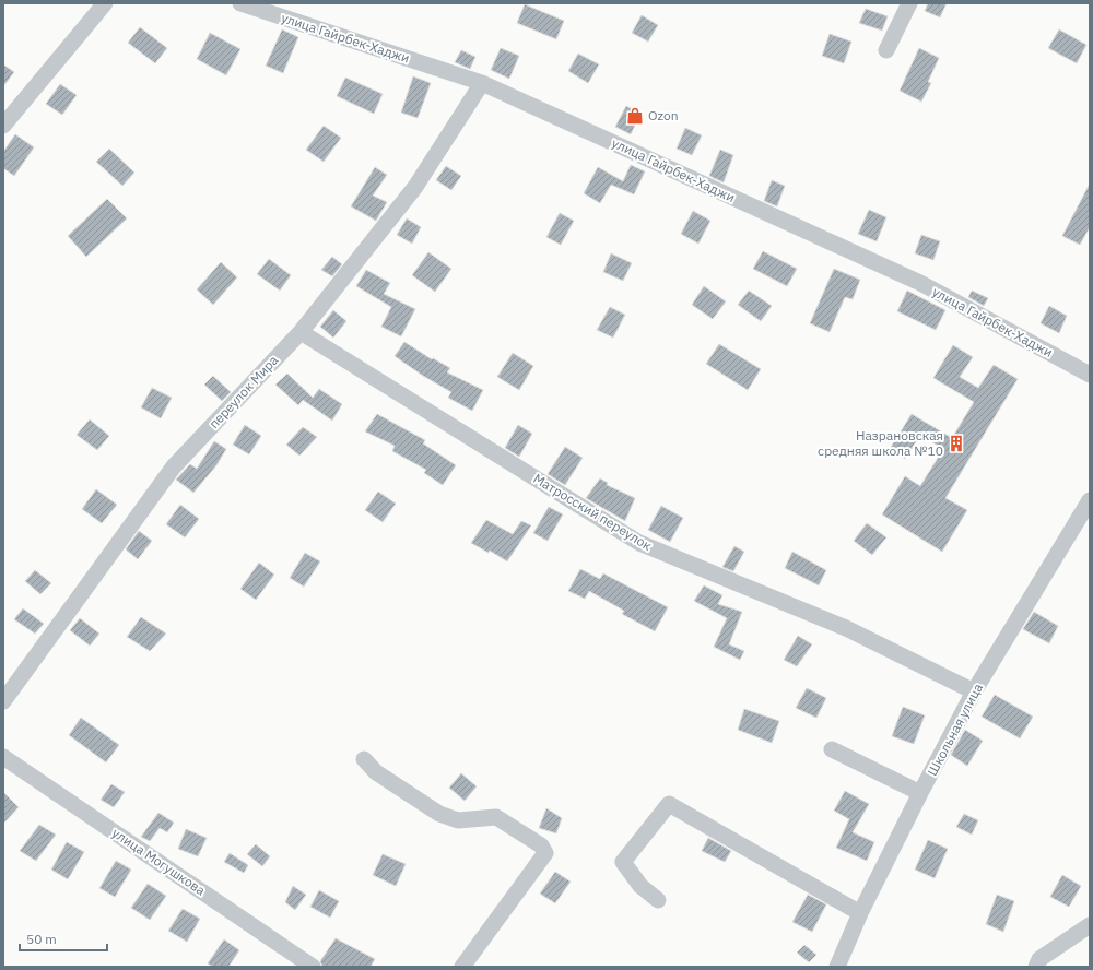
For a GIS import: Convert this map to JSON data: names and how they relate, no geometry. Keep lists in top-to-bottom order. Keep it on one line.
{"streets":{"street":["улица Гайрбек-Хаджи","переулок Мира","Матросский переулок","Школьная улица","улица Могушкова"]},"crossings":[["улица Гайрбек-Хаджи","переулок Мира"],["переулок Мира","Матросский переулок"],["Матросский переулок","Школьная улица"]],"places":{"shop":["Ozon"],"building":["Назрановская средняя школа №10"]},"scale_bar":"50 m"}
